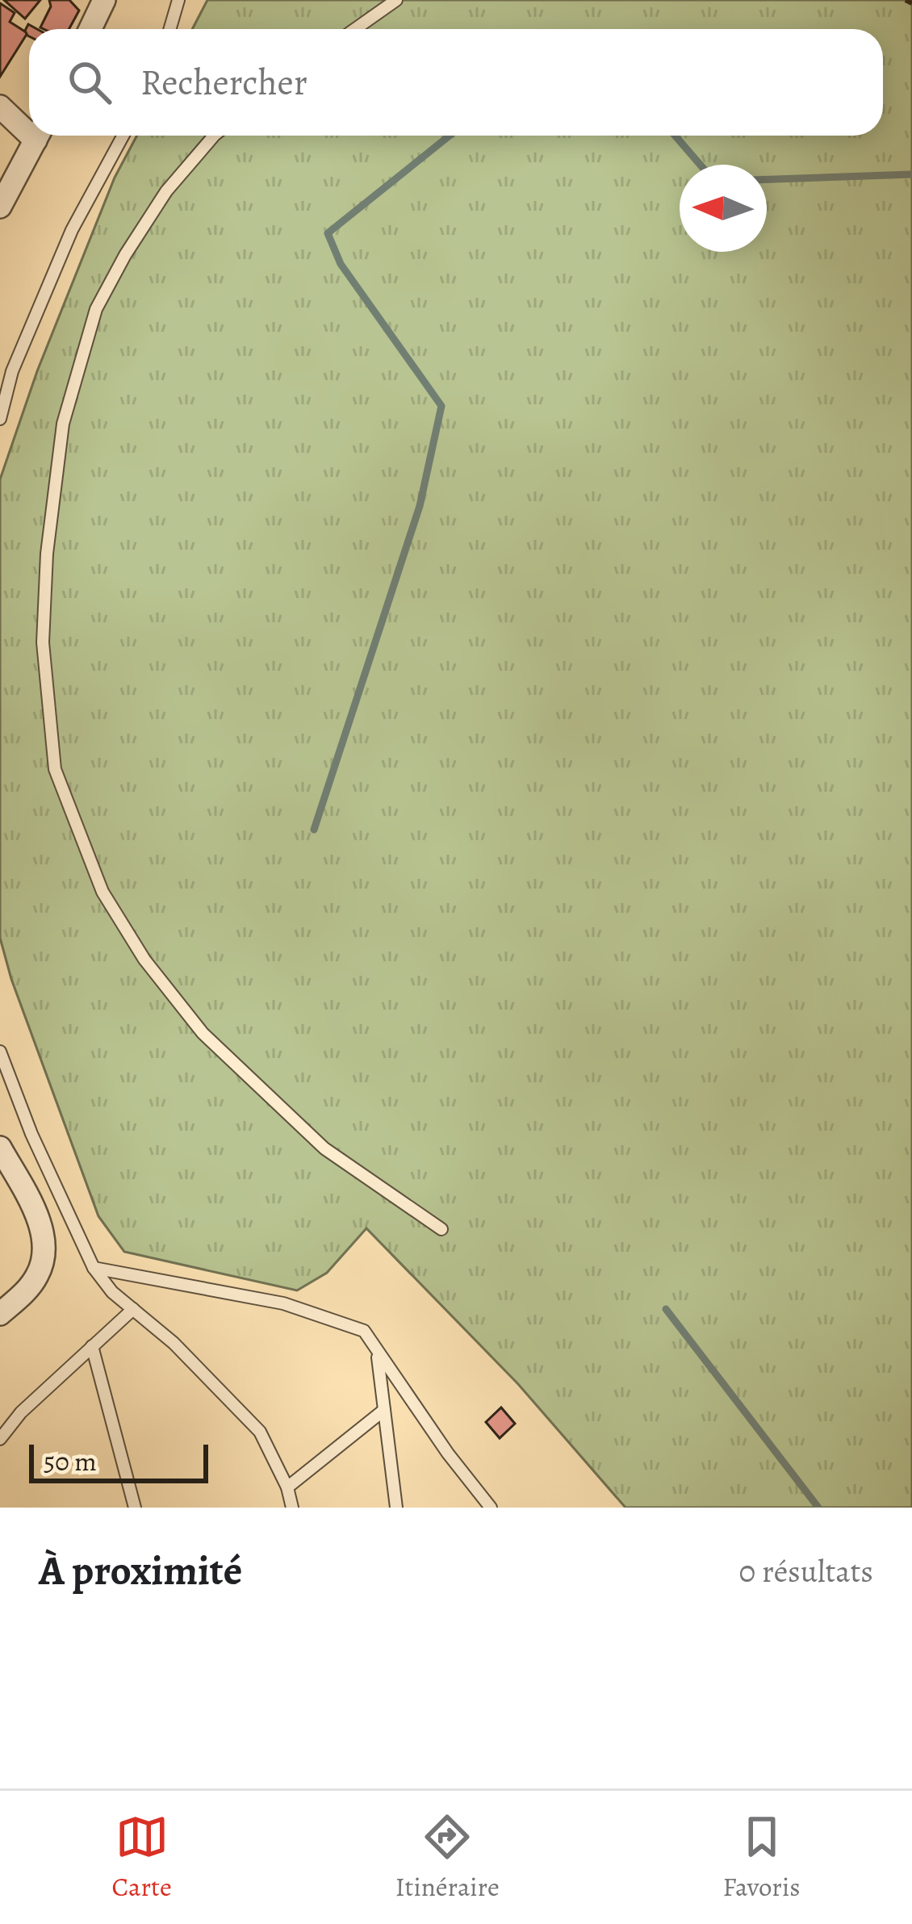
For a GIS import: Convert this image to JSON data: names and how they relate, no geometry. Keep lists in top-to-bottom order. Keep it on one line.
{"scale_bar":"50 m","north":"left","page":{"search":"Rechercher","scale":"50 m","heading":["À proximité","0 résultats"],"nav":["Carte","Itinéraire","Favoris"]}}
